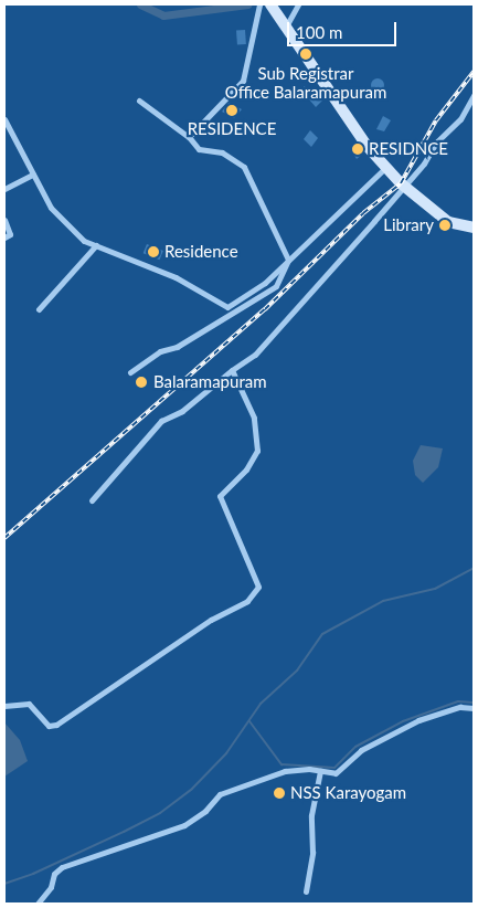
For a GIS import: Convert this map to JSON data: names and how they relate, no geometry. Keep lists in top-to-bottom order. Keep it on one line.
{"places":["Sub Registrar Office Balaramapuram","RESIDENCE","RESIDNCE","Library","Residence","Balaramapuram","NSS Karayogam"],"scale_bar":"100 m"}
